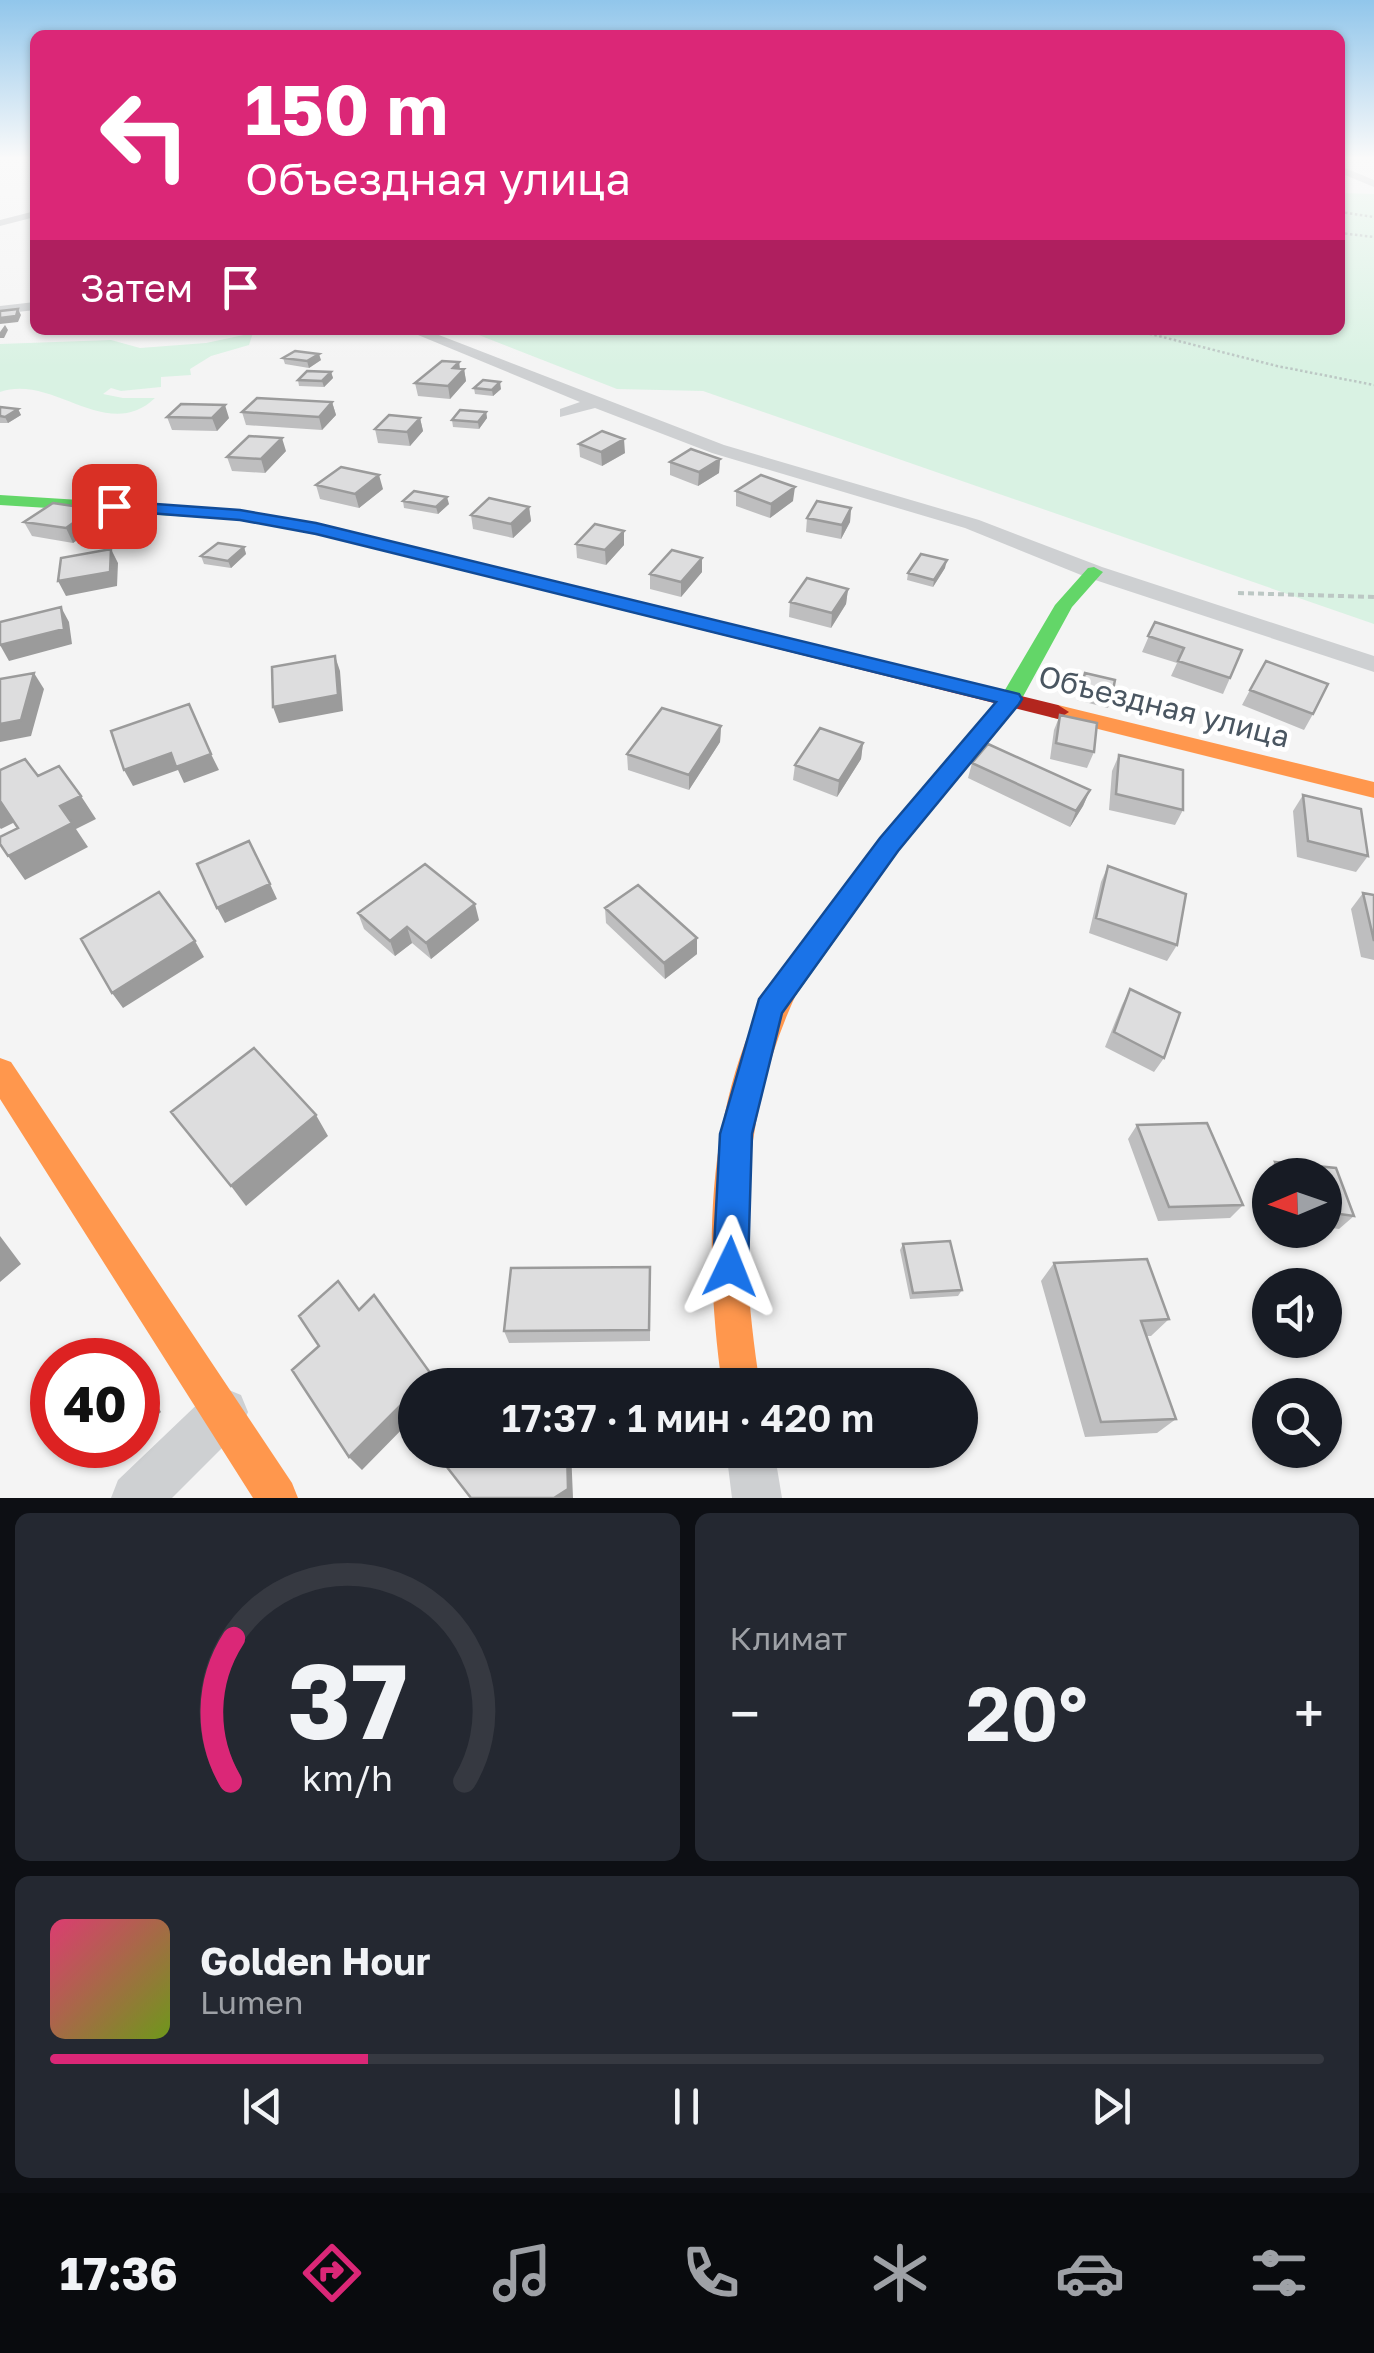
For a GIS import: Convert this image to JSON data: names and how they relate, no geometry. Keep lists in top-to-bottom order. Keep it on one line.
{"streets":{"street":["Объездная улица"]},"north":"left","page":{"turn":["150 m","Объездная улица"],"then":"Затем","limit":"40","trip":"17:37 · 1 мин · 420 m","tile":"Климат","heat":["−","20°","+"],"song":["Golden Hour","Lumen"],"tabs":"17:36","gauge":["37","km/h"]}}
